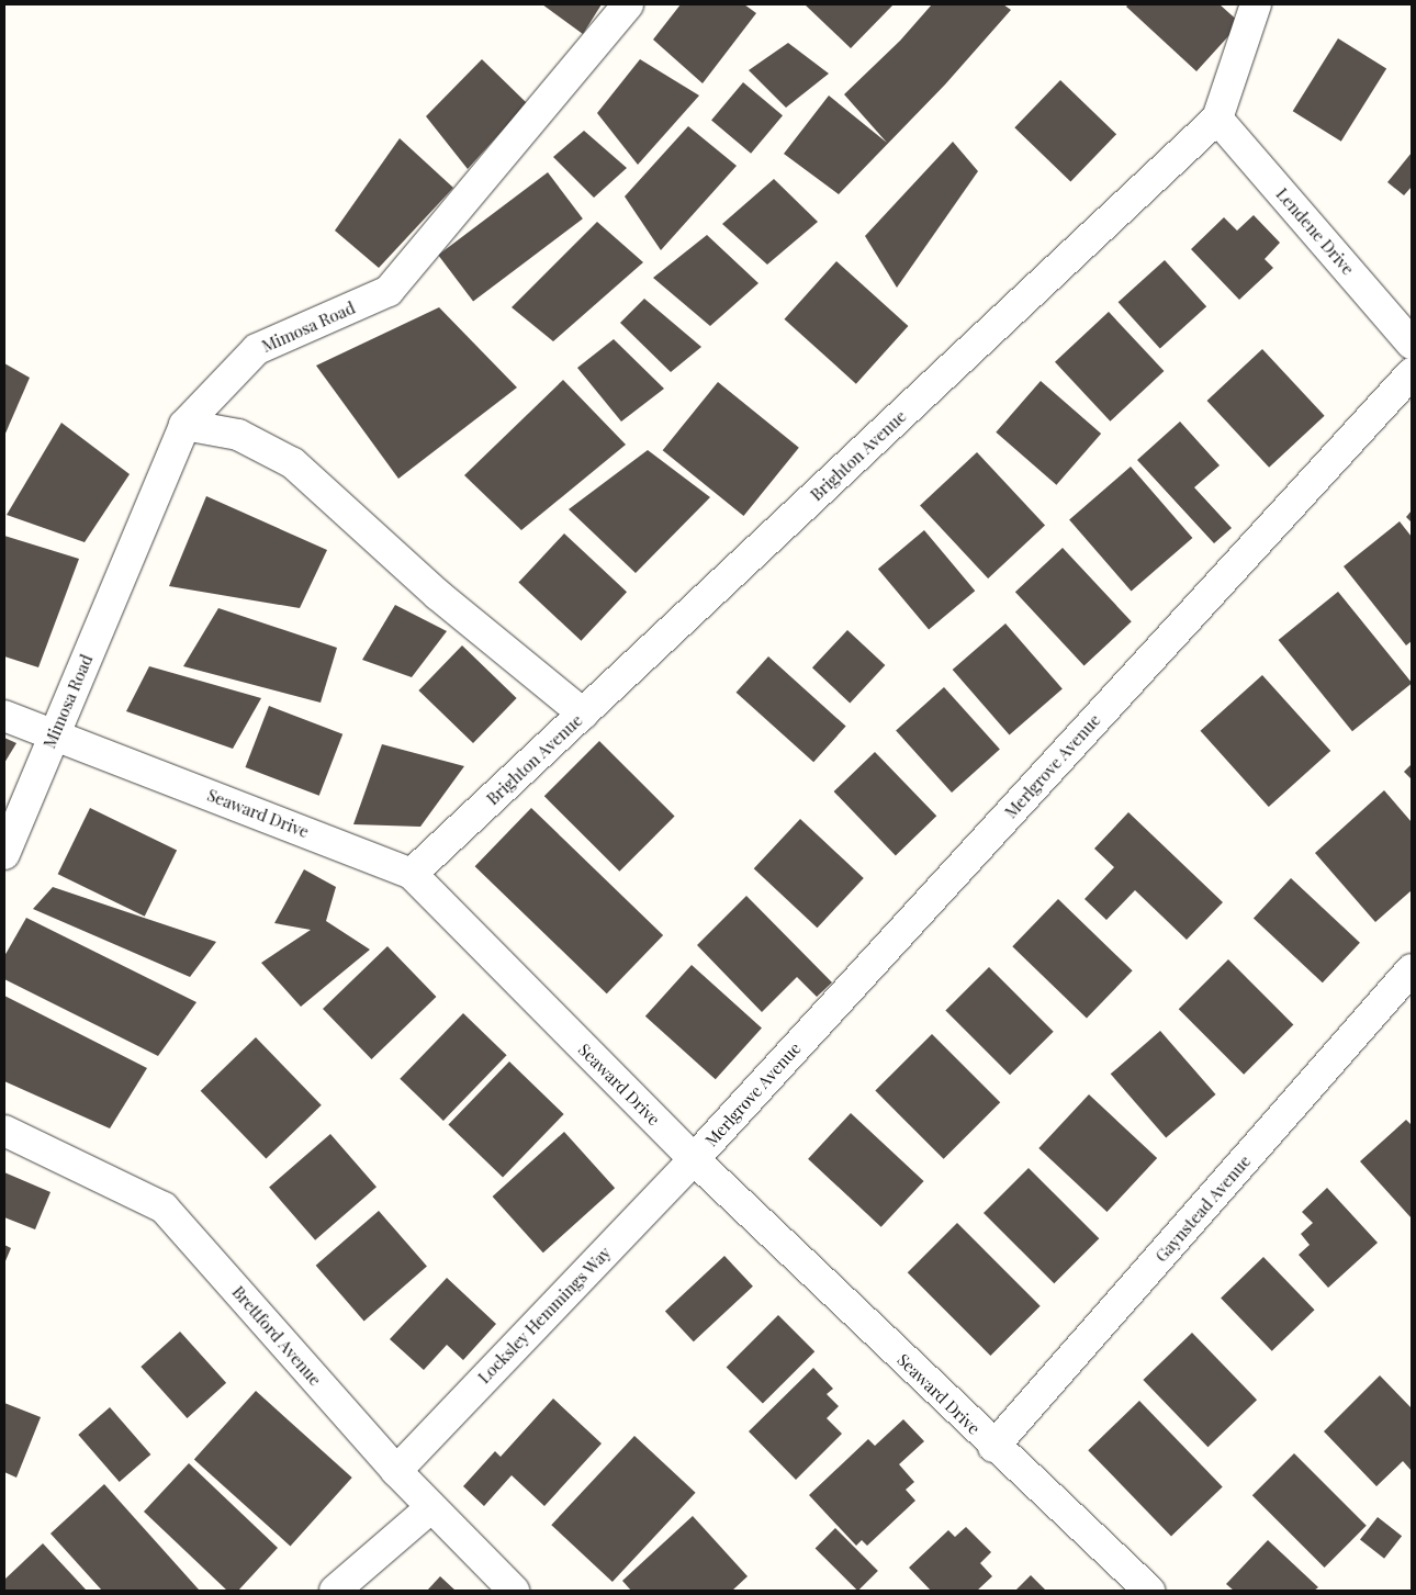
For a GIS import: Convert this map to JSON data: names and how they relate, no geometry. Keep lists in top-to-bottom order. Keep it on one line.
{"streets":{"street":["Lendene Drive","Mimosa Road","Brighton Avenue","Merlgrove Avenue","Seaward Drive","Gaynstead Avenue","Locksley Hemmings Way","Brettford Avenue"]},"crossings":[["Lendene Drive","Brighton Avenue"],["Mimosa Road","Seaward Drive"],["Brighton Avenue","Seaward Drive"],["Merlgrove Avenue","Seaward Drive"],["Merlgrove Avenue","Locksley Hemmings Way"],["Seaward Drive","Gaynstead Avenue"],["Seaward Drive","Locksley Hemmings Way"],["Locksley Hemmings Way","Brettford Avenue"]]}
